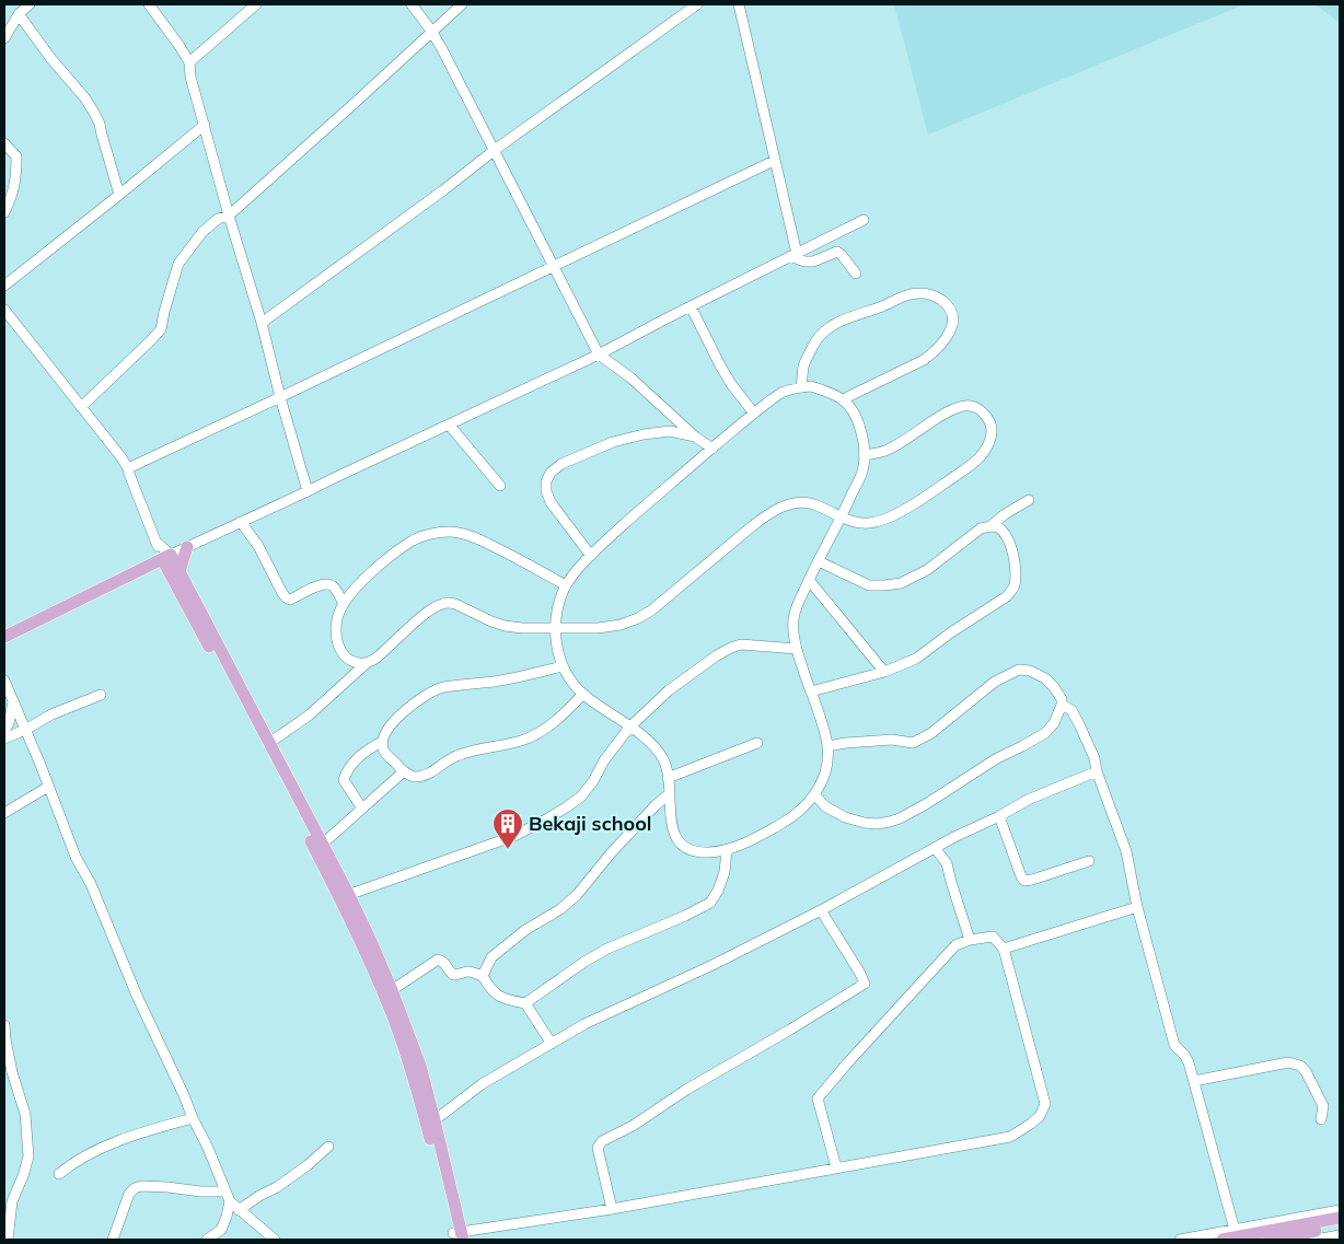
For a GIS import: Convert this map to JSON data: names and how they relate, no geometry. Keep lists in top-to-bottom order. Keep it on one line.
{"places":{"building":["Bekaji school"]}}
